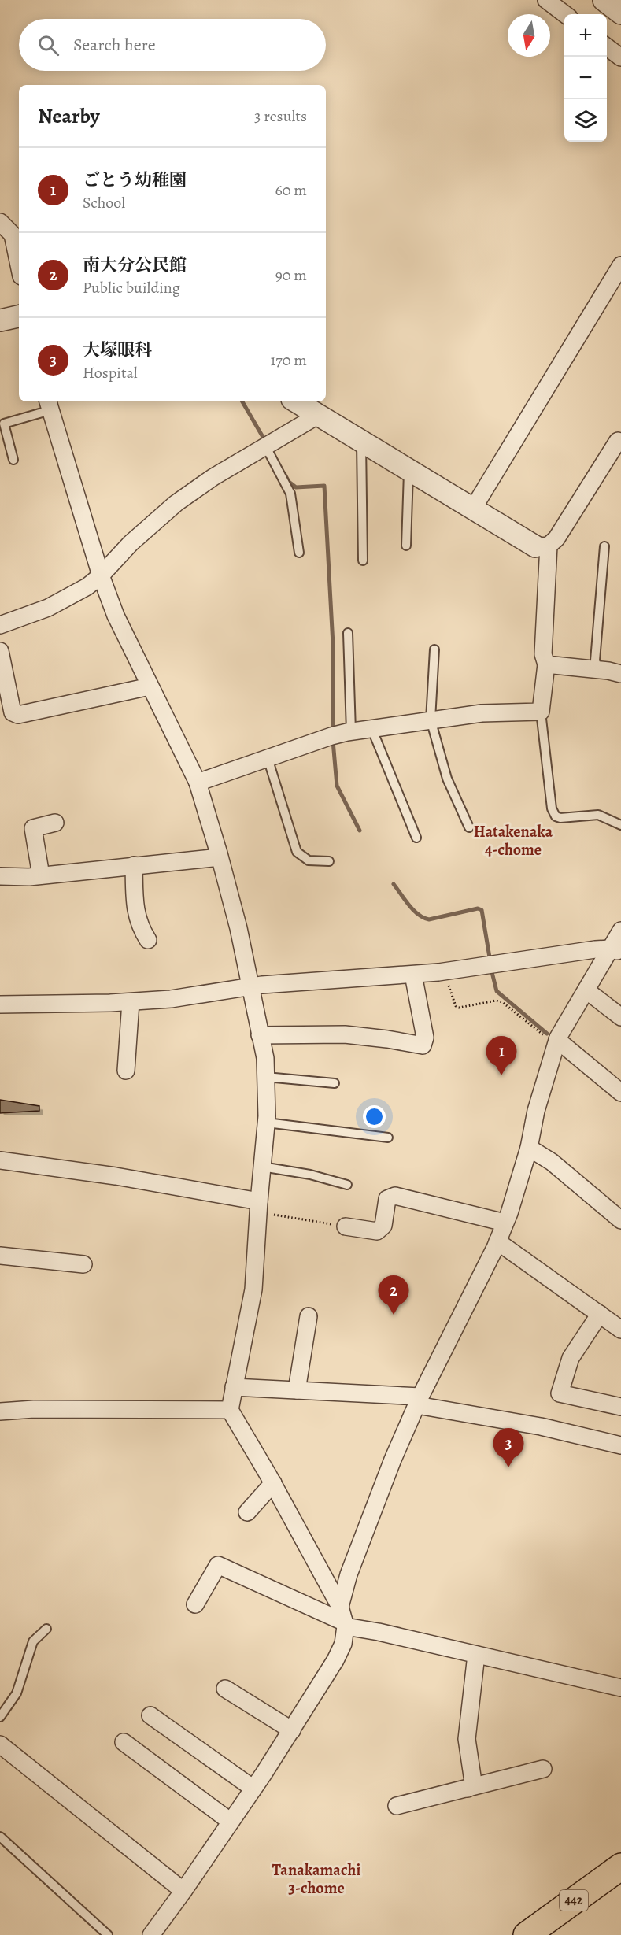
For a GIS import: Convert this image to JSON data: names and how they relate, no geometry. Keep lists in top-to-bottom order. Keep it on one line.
{"streets":{"highway":["442"]},"districts":["Hatakenaka 4-chome","Tanakamachi 3-chome"],"north":"bottom","page":{"map_buttons":["+","−"],"search":"Search here","heading":["Nearby","3 results"],"list":[{"mark":"1","name":"ごとう幼稚園","note":"School","value":"60 m"},{"mark":"2","name":"南大分公民館","note":"Public building","value":"90 m"},{"mark":"3","name":"大塚眼科","note":"Hospital","value":"170 m"}],"pins":["1","2","3"]}}
